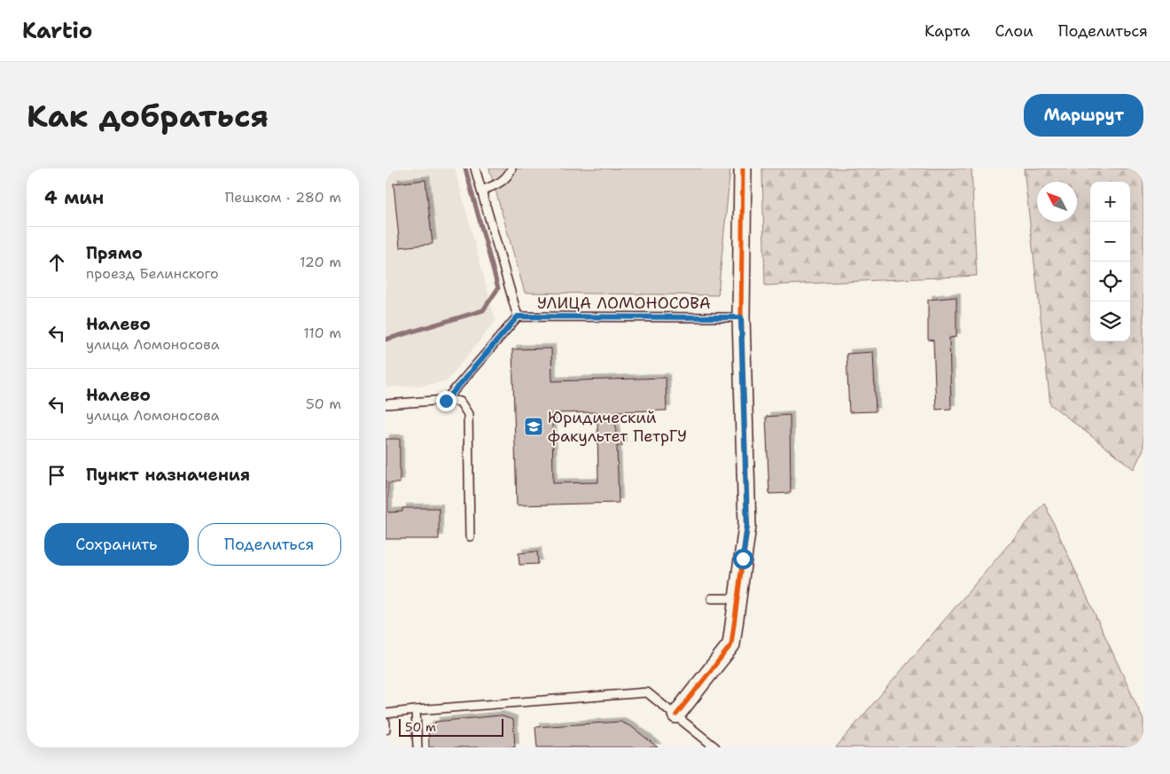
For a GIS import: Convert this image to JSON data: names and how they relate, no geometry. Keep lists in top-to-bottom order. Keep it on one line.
{"streets":{"lane":["УЛИЦА ЛОМОНОСОВА"]},"places":{"school or university":["Юридический факультет ПетрГУ"]},"scale_bar":"50 m","north":"top left","page":{"header":"Kartio","nav":["Карта","Слои","Поделиться"],"buttons":["Маршрут",["Сохранить","Поделиться"]],"title":"Как добраться","heading":["4 мин","Пешком · 280 m"],"map_buttons":["+","−"],"list":[["Прямо","проезд Белинского","120 m"],["Налево","улица Ломоносова","110 m"],["Налево","улица Ломоносова","50 m"],"Пункт назначения"],"scale":"50 m"}}
